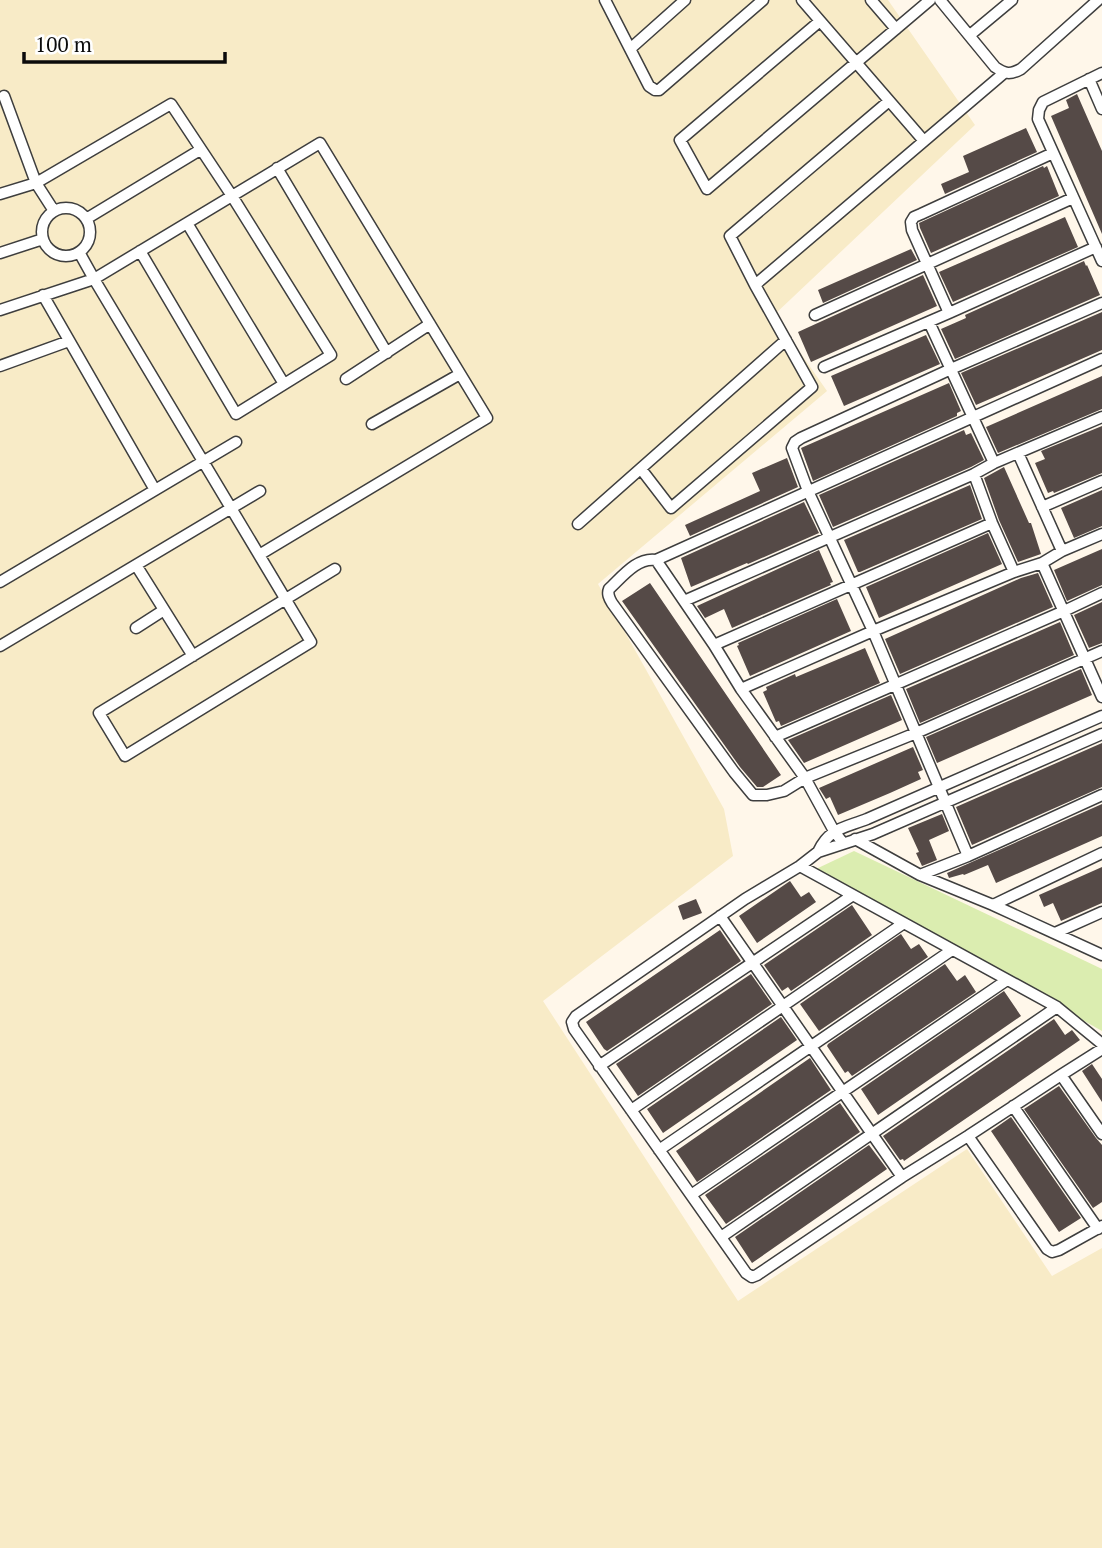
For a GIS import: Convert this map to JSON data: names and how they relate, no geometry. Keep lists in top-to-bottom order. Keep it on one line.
{"scale_bar":"100 m"}
